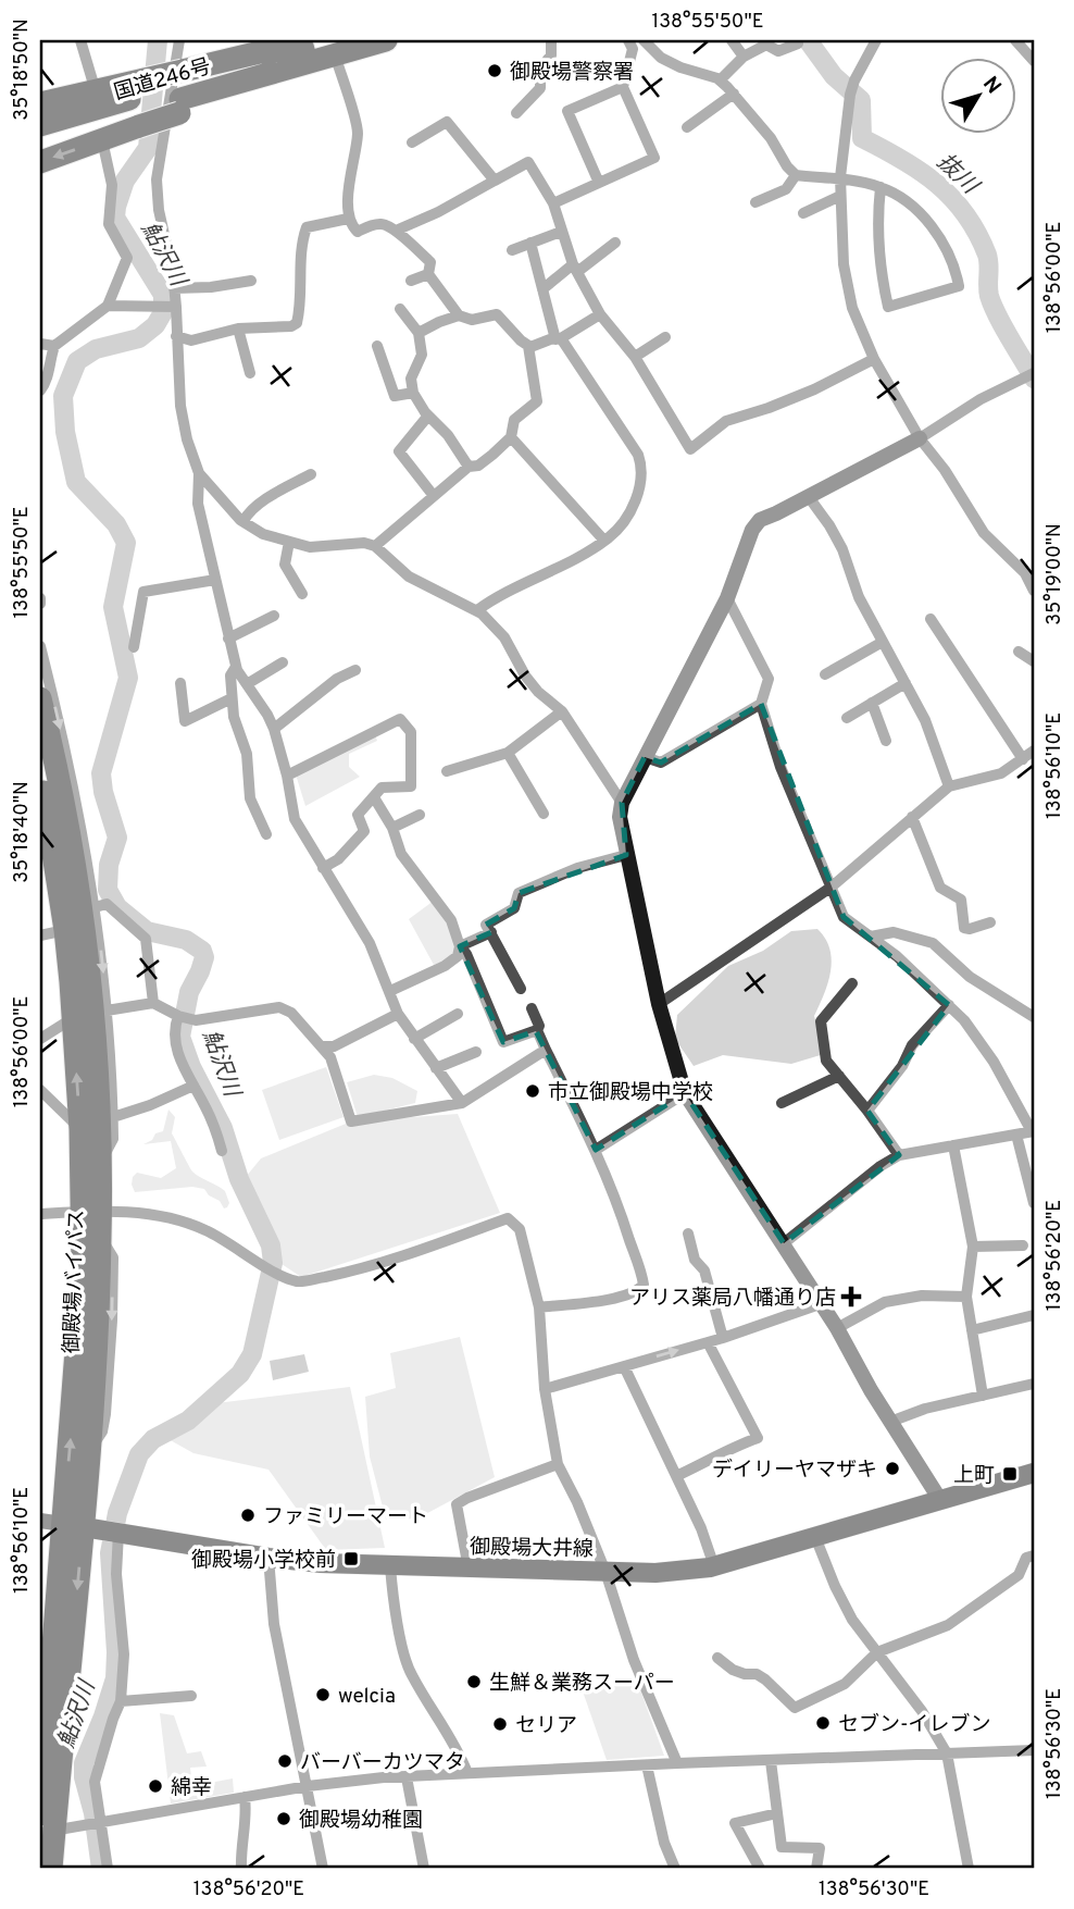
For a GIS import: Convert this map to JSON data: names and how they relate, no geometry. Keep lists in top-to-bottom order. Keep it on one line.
{"streets":{"highway":["国道246号","御殿場バイパス"],"main road":["御殿場大井線"]},"crossings":[["御殿場バイパス","御殿場大井線"]],"water":["抜川","鮎沢川"],"places":{"other":["御殿場警察署","市立御殿場中学校","デイリーヤマザキ","ファミリーマート","生鮮＆業務スーパー","welcia","セブン-イレブン","セリア","バーバーカツマタ","綿幸","御殿場幼稚園"],"health":["アリス薬局八幡通り店"],"transit":["上町","御殿場小学校前"]},"north":"top right","coordinates":["138°55'50\"E","35°18'50\"N","138°56'00\"E","35°19'00\"N","138°56'10\"E","35°18'40\"N","138°56'20\"E","138°56'30\"E"]}
